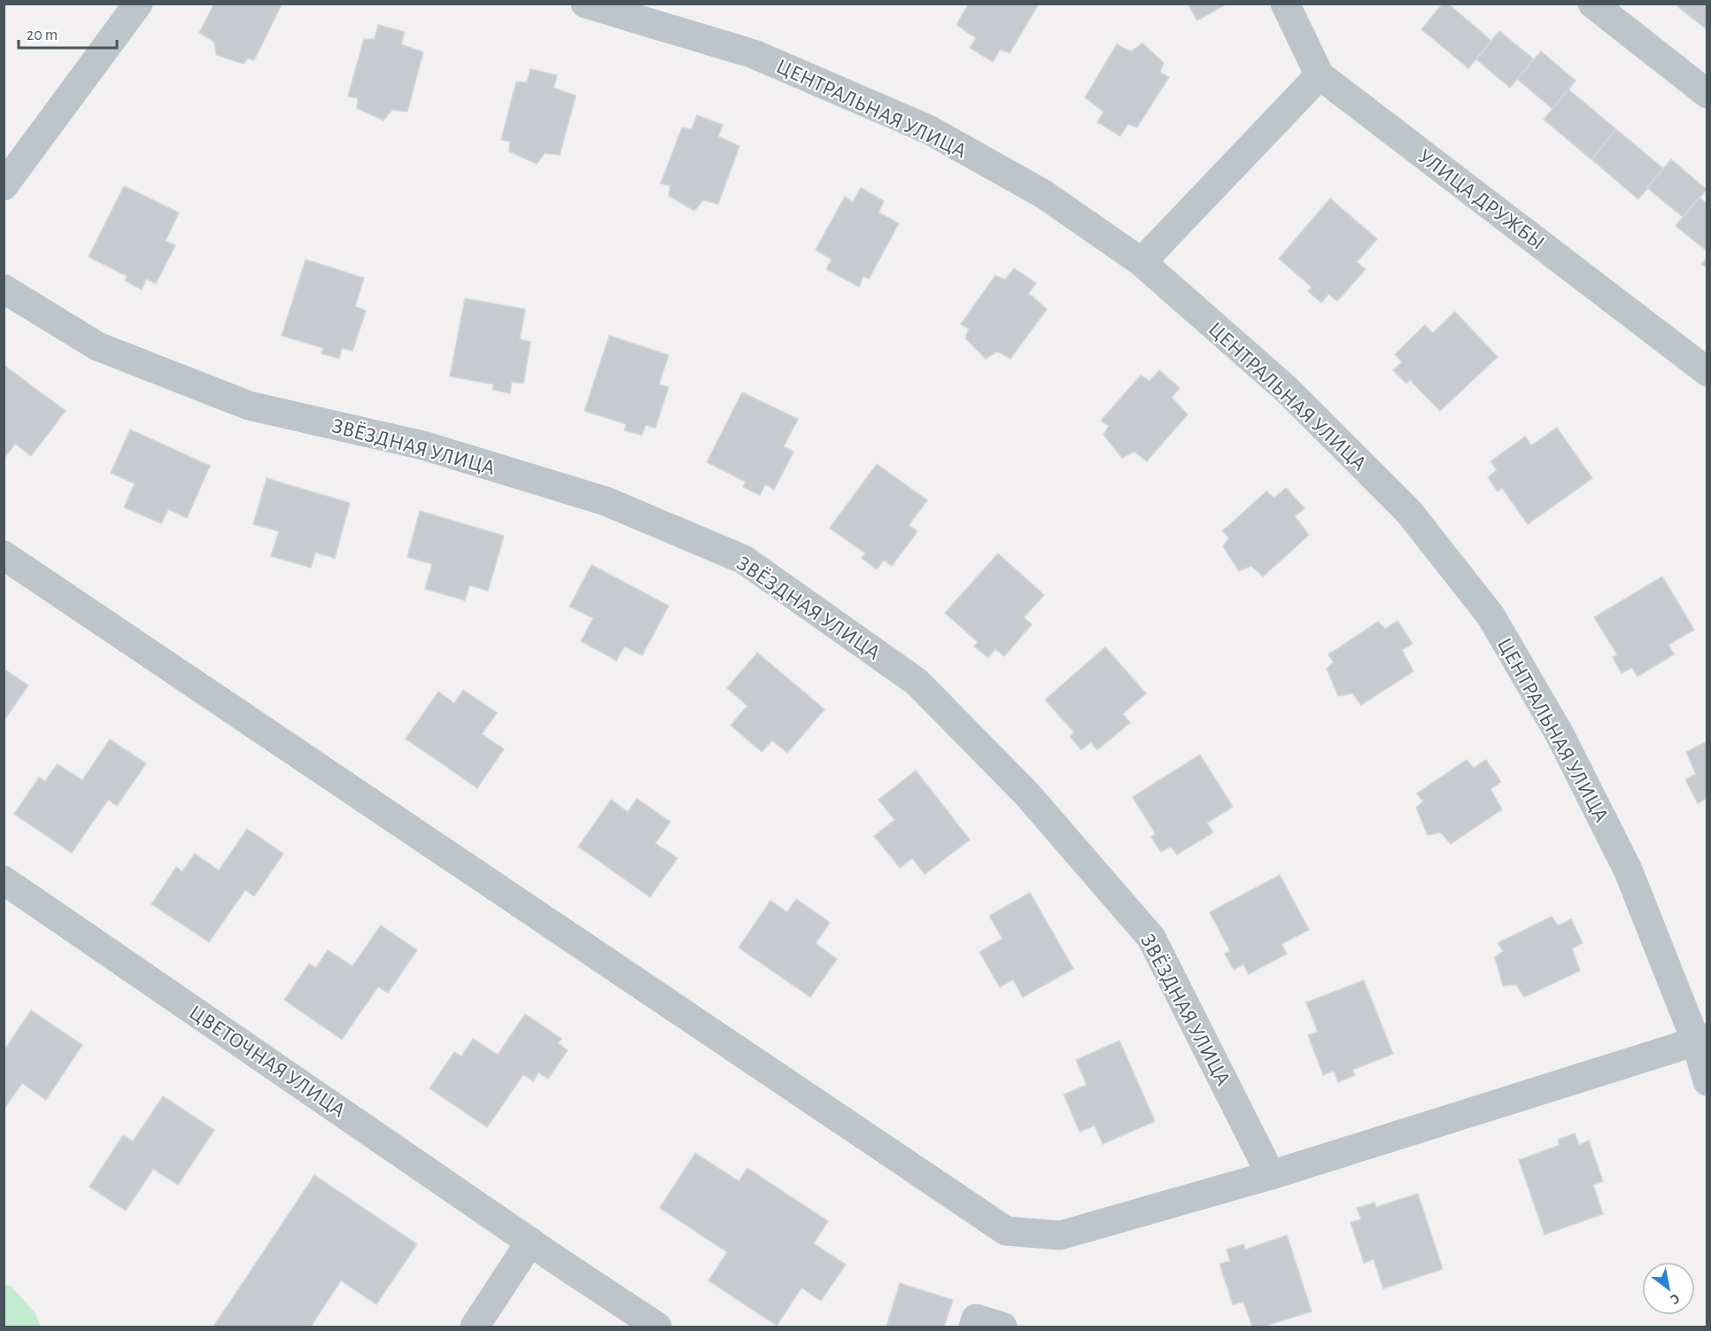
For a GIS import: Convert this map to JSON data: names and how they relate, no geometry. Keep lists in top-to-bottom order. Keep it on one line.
{"streets":{"street":["ЦЕНТРАЛЬНАЯ УЛИЦА","УЛИЦА ДРУЖБЫ","ЗВЁЗДНАЯ УЛИЦА","ЦВЕТОЧНАЯ УЛИЦА"]},"scale_bar":"20 m","north":"bottom right"}
